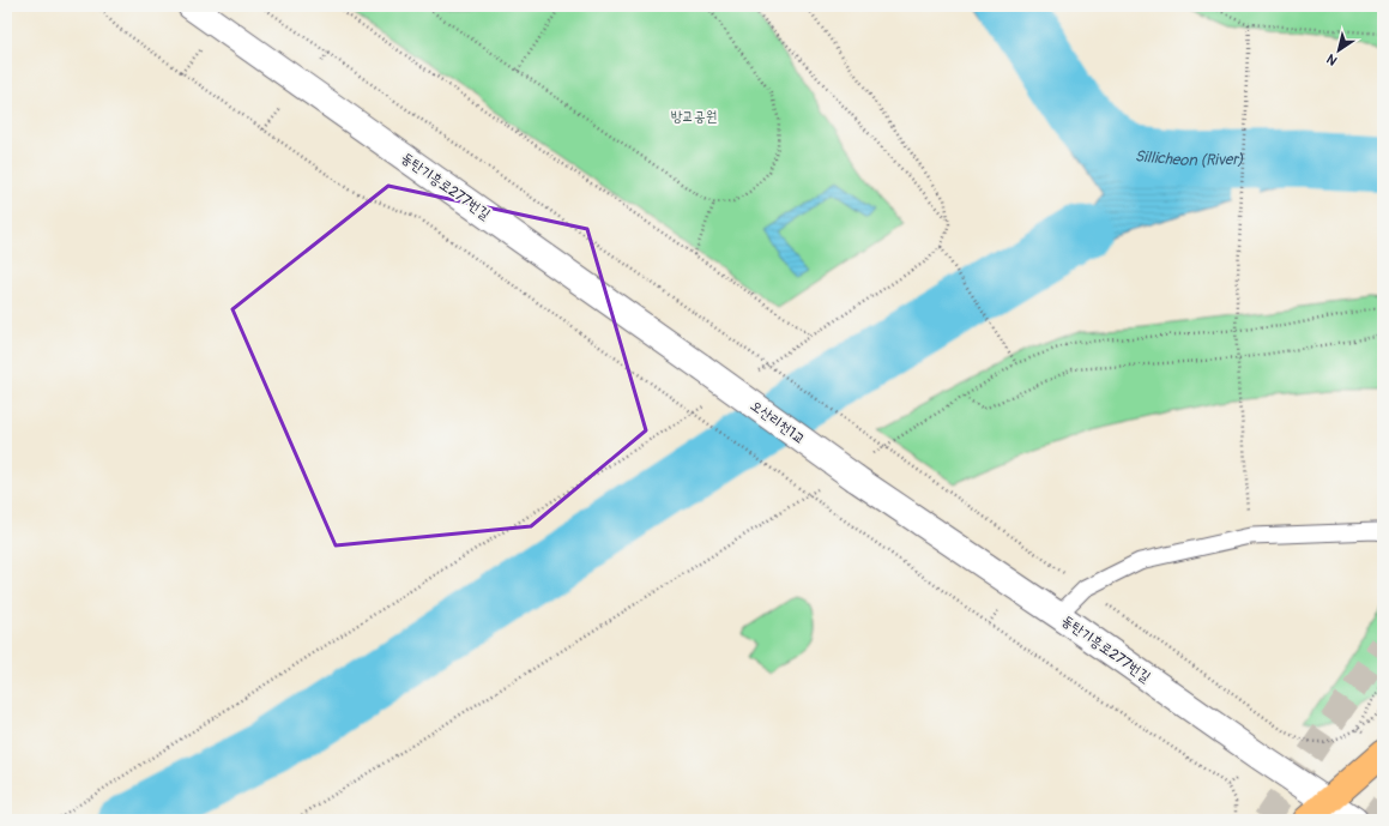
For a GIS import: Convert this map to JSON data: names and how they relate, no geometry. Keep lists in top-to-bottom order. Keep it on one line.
{"streets":{"street":["동탄기흥로277번길","오산리천1교"]},"crossings":[["동탄기흥로277번길","오산리천1교"]],"water":["Sillicheon (River)"],"parks":["방교공원"],"north":"bottom left"}
